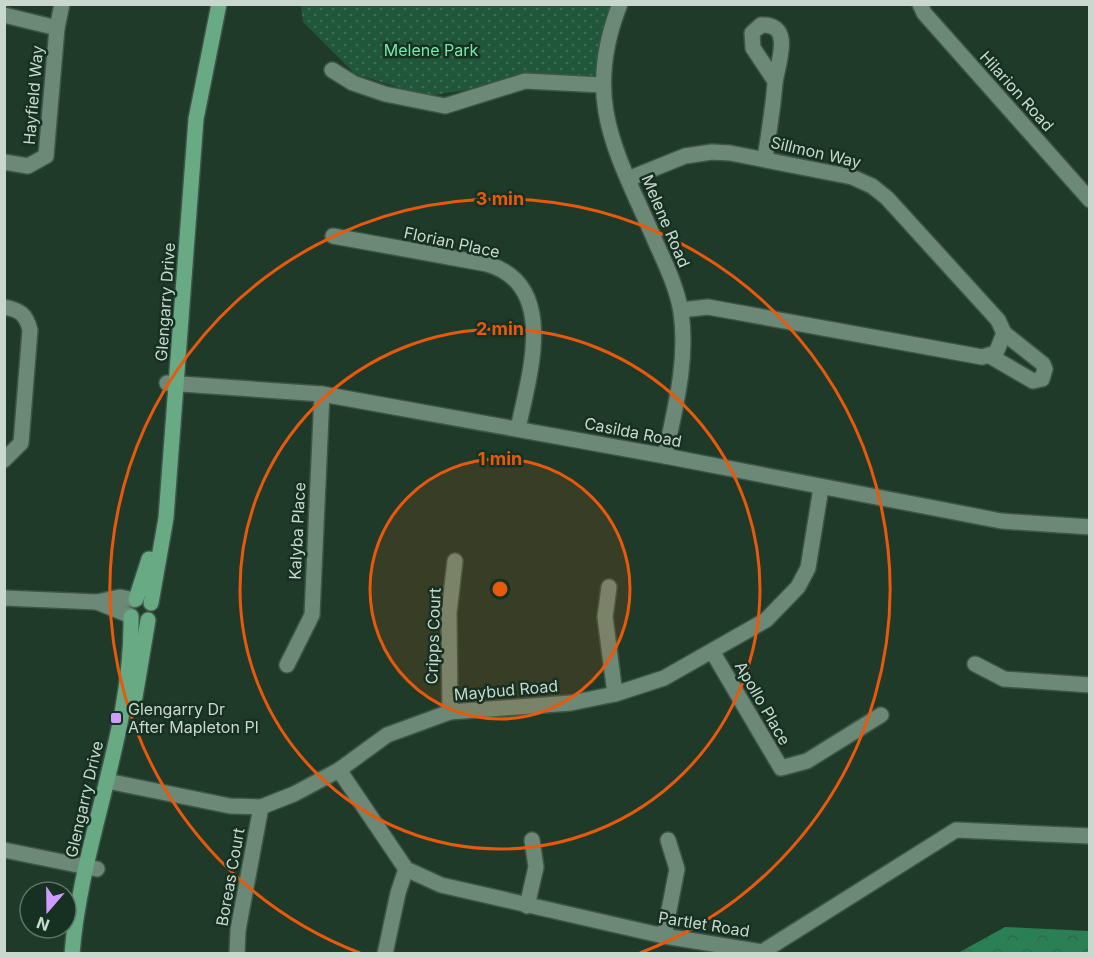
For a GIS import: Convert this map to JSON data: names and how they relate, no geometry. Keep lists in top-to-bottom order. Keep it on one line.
{"streets":{"main road":["Glengarry Drive"],"street":["Hilarion Road","Hayfield Way","Sillmon Way","Melene Road","Florian Place","Casilda Road","Kalyba Place","Cripps Court","Maybud Road","Apollo Place","Boreas Court","Partlet Road"]},"crossings":[["Sillmon Way","Melene Road"],["Melene Road","Casilda Road"],["Florian Place","Casilda Road"],["Glengarry Drive","Casilda Road"],["Glengarry Drive","Maybud Road"],["Casilda Road","Kalyba Place"],["Casilda Road","Maybud Road"],["Cripps Court","Maybud Road"],["Maybud Road","Apollo Place"],["Maybud Road","Boreas Court"]],"parks":["Melene Park"],"places":{"transit":["Glengarry Dr After Mapleton Pl"]},"north":"bottom","rings":["3 min","2 min","1 min"]}
